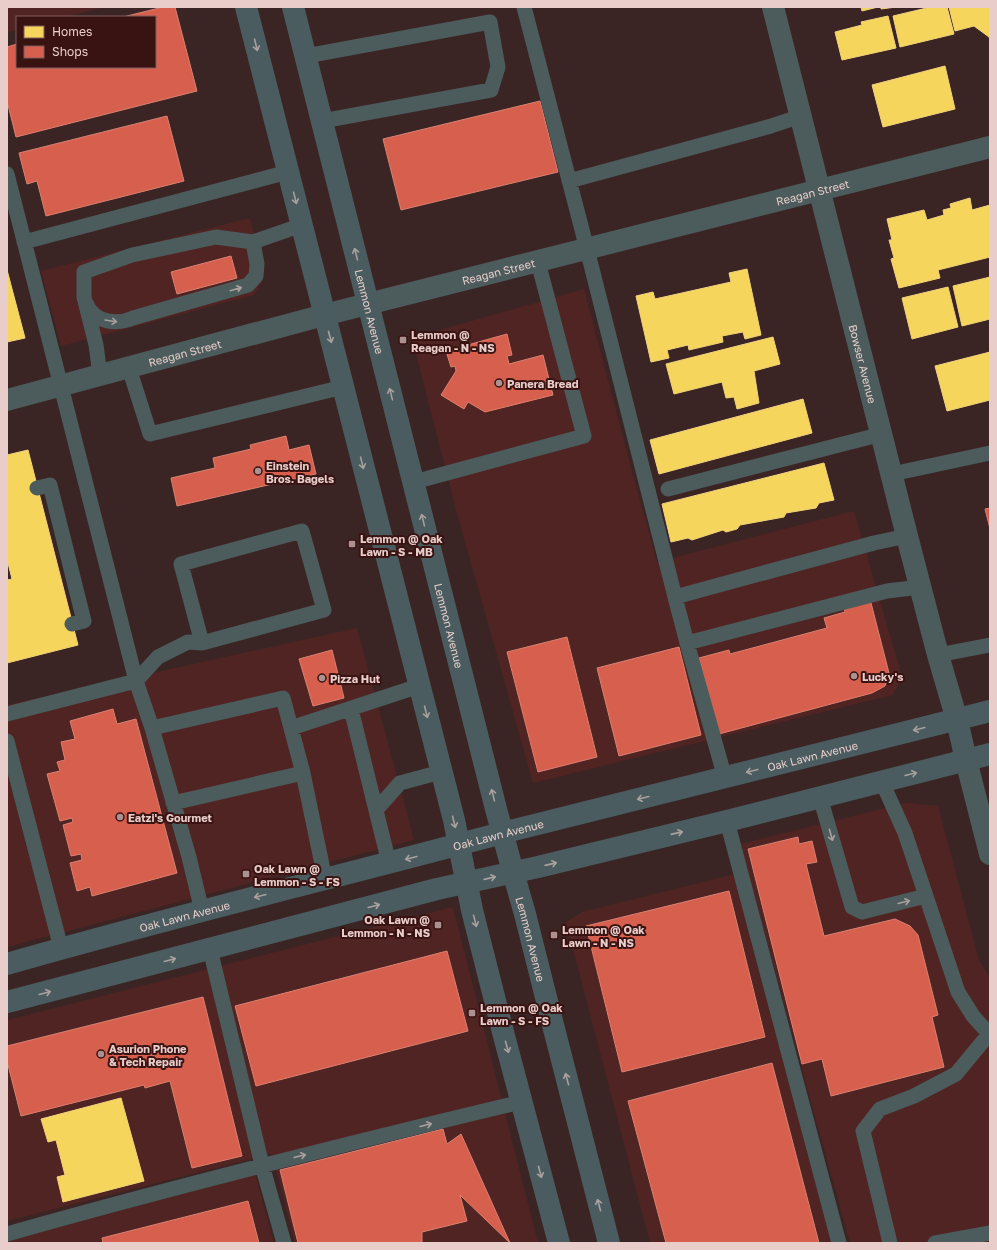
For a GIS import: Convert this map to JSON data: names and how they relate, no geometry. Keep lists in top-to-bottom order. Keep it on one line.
{"streets":{"main road":["Lemmon Avenue","Oak Lawn Avenue"],"street":["Reagan Street","Bowser Avenue"]},"crossings":[["Reagan Street","Lemmon Avenue"],["Reagan Street","Bowser Avenue"],["Lemmon Avenue","Oak Lawn Avenue"],["Bowser Avenue","Oak Lawn Avenue"]],"places":{"transit":["Lemmon @ Reagan - N - NS","Lemmon @ Oak Lawn - S - MB","Oak Lawn @ Lemmon - S - FS","Oak Lawn @ Lemmon - N - NS","Lemmon @ Oak Lawn - N - NS","Lemmon @ Oak Lawn - S - FS"],"other":["Panera Bread","Einstein Bros. Bagels","Lucky's","Pizza Hut","Eatzi's Gourmet","Asurion Phone & Tech Repair"]},"legend":["Homes","Shops"]}
